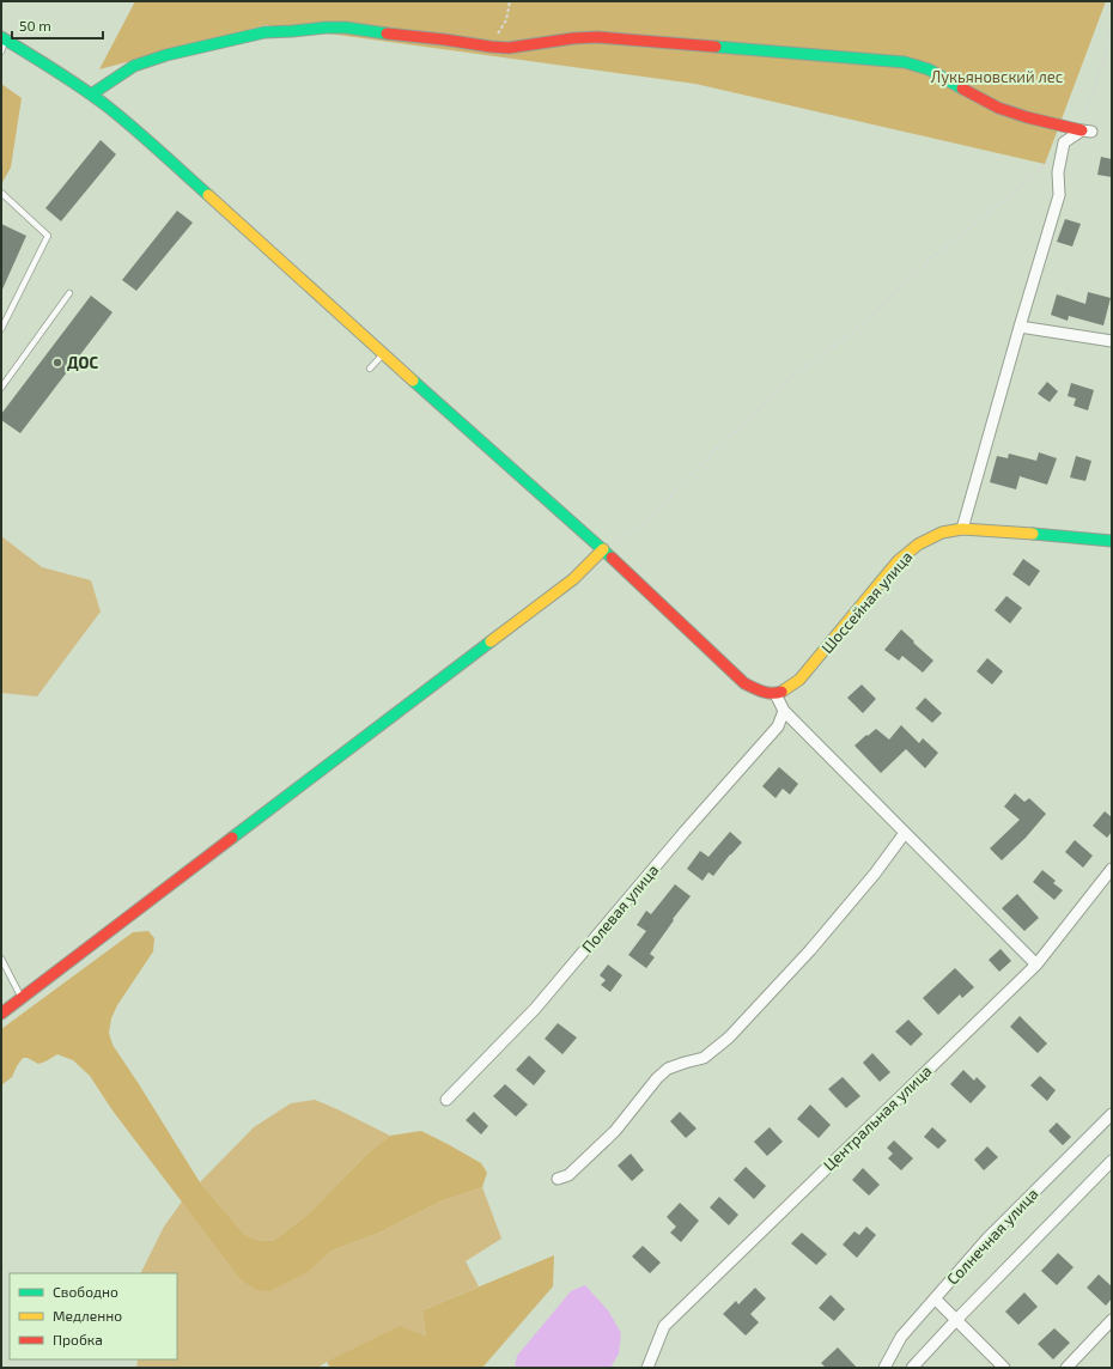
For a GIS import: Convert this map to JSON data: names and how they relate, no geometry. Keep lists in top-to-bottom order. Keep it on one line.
{"streets":{"street":["Шоссейная улица","Полевая улица","Центральная улица","Солнечная улица"]},"parks":["Лукьяновский лес"],"places":["ДОС"],"legend":["Свободно","Медленно","Пробка"],"scale_bar":"50 m"}
